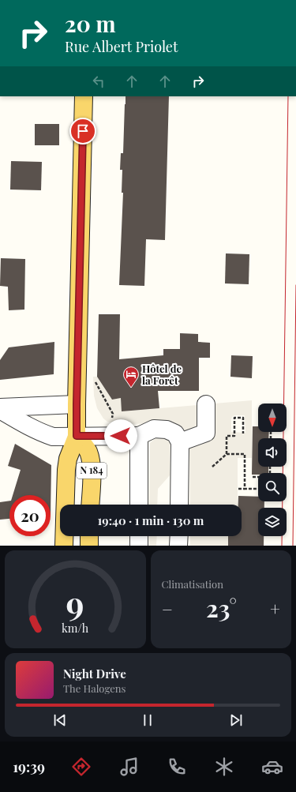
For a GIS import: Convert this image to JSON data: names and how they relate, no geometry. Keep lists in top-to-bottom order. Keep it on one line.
{"streets":{"main road":["N 184"]},"places":{"hotel":["Hôtel de la Forêt"]},"north":"bottom","page":{"turn":["20 m","Rue Albert Priolet"],"limit":"20","trip":"19:40 · 1 min · 130 m","tile":"Climatisation","heat":["−","23°","+"],"song":["Night Drive","The Halogens"],"tabs":"19:39","gauge":["9","km/h"]}}
